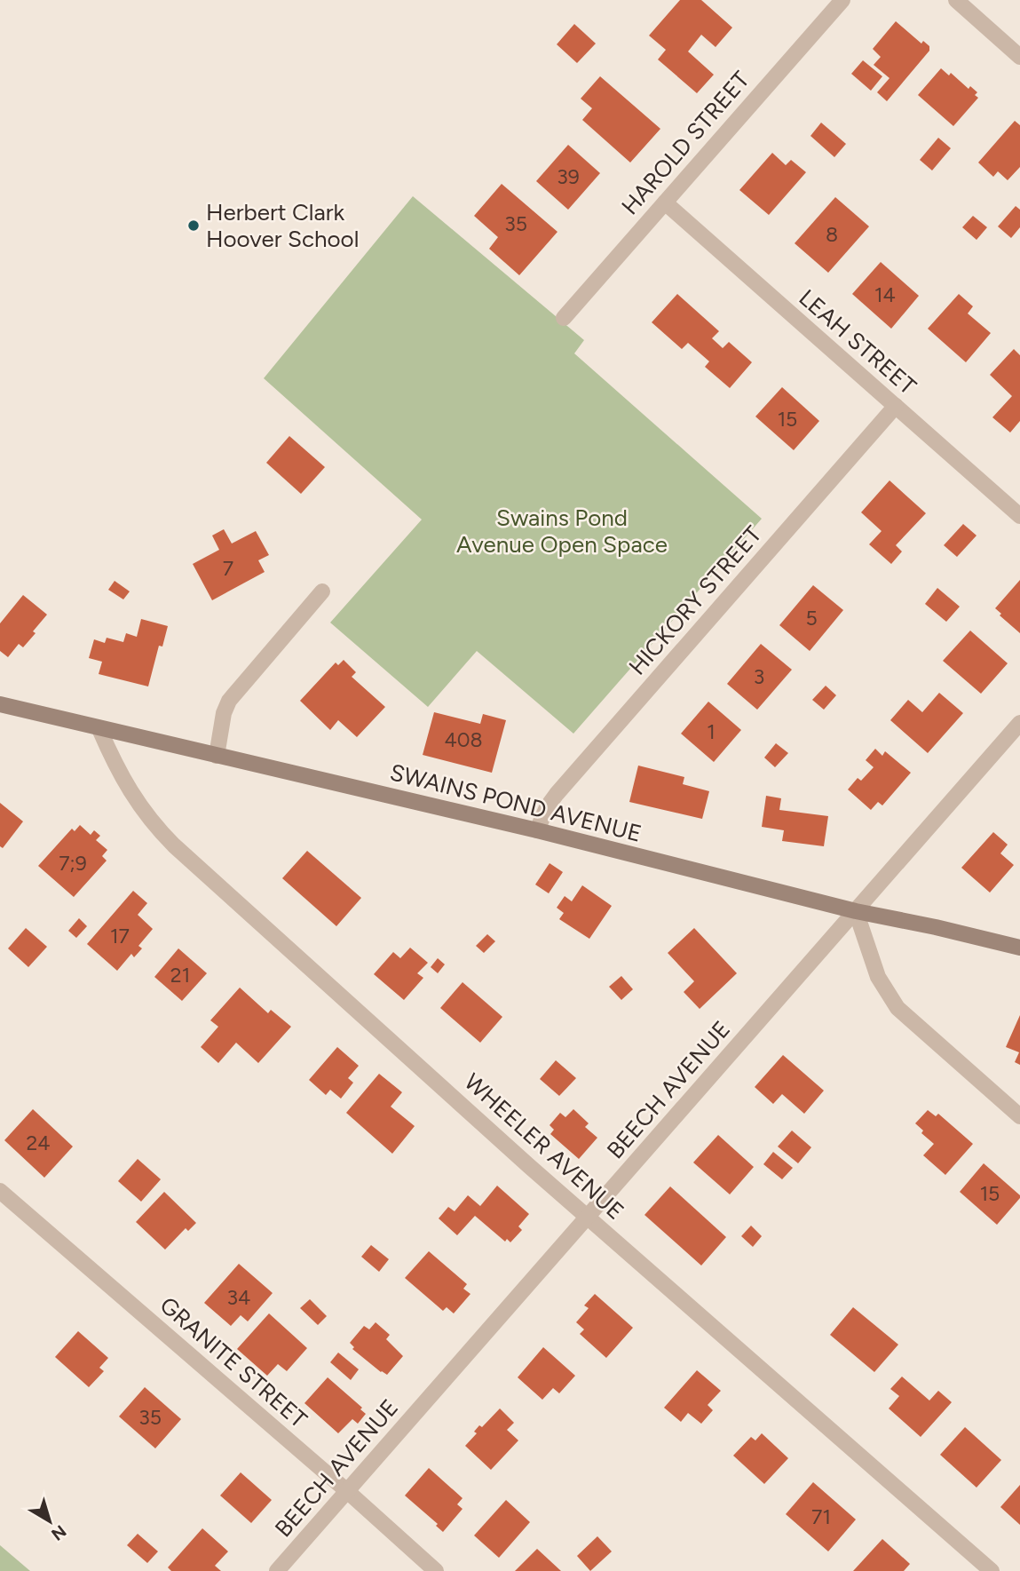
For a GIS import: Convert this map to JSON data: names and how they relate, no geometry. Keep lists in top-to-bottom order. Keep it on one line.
{"streets":{"street":["HAROLD STREET","LEAH STREET","HICKORY STREET","SWAINS POND AVENUE","BEECH AVENUE","WHEELER AVENUE","GRANITE STREET"]},"crossings":[["HAROLD STREET","LEAH STREET"],["LEAH STREET","HICKORY STREET"],["HICKORY STREET","SWAINS POND AVENUE"],["SWAINS POND AVENUE","BEECH AVENUE"],["SWAINS POND AVENUE","WHEELER AVENUE"],["BEECH AVENUE","WHEELER AVENUE"],["BEECH AVENUE","GRANITE STREET"]],"parks":["Swains Pond Avenue Open Space"],"places":["Herbert Clark Hoover School"],"house_numbers":["39","35","8","14","15","7","5","3","1","408","7;9","17","21","24","15","34","35","71"],"north":"bottom right"}
